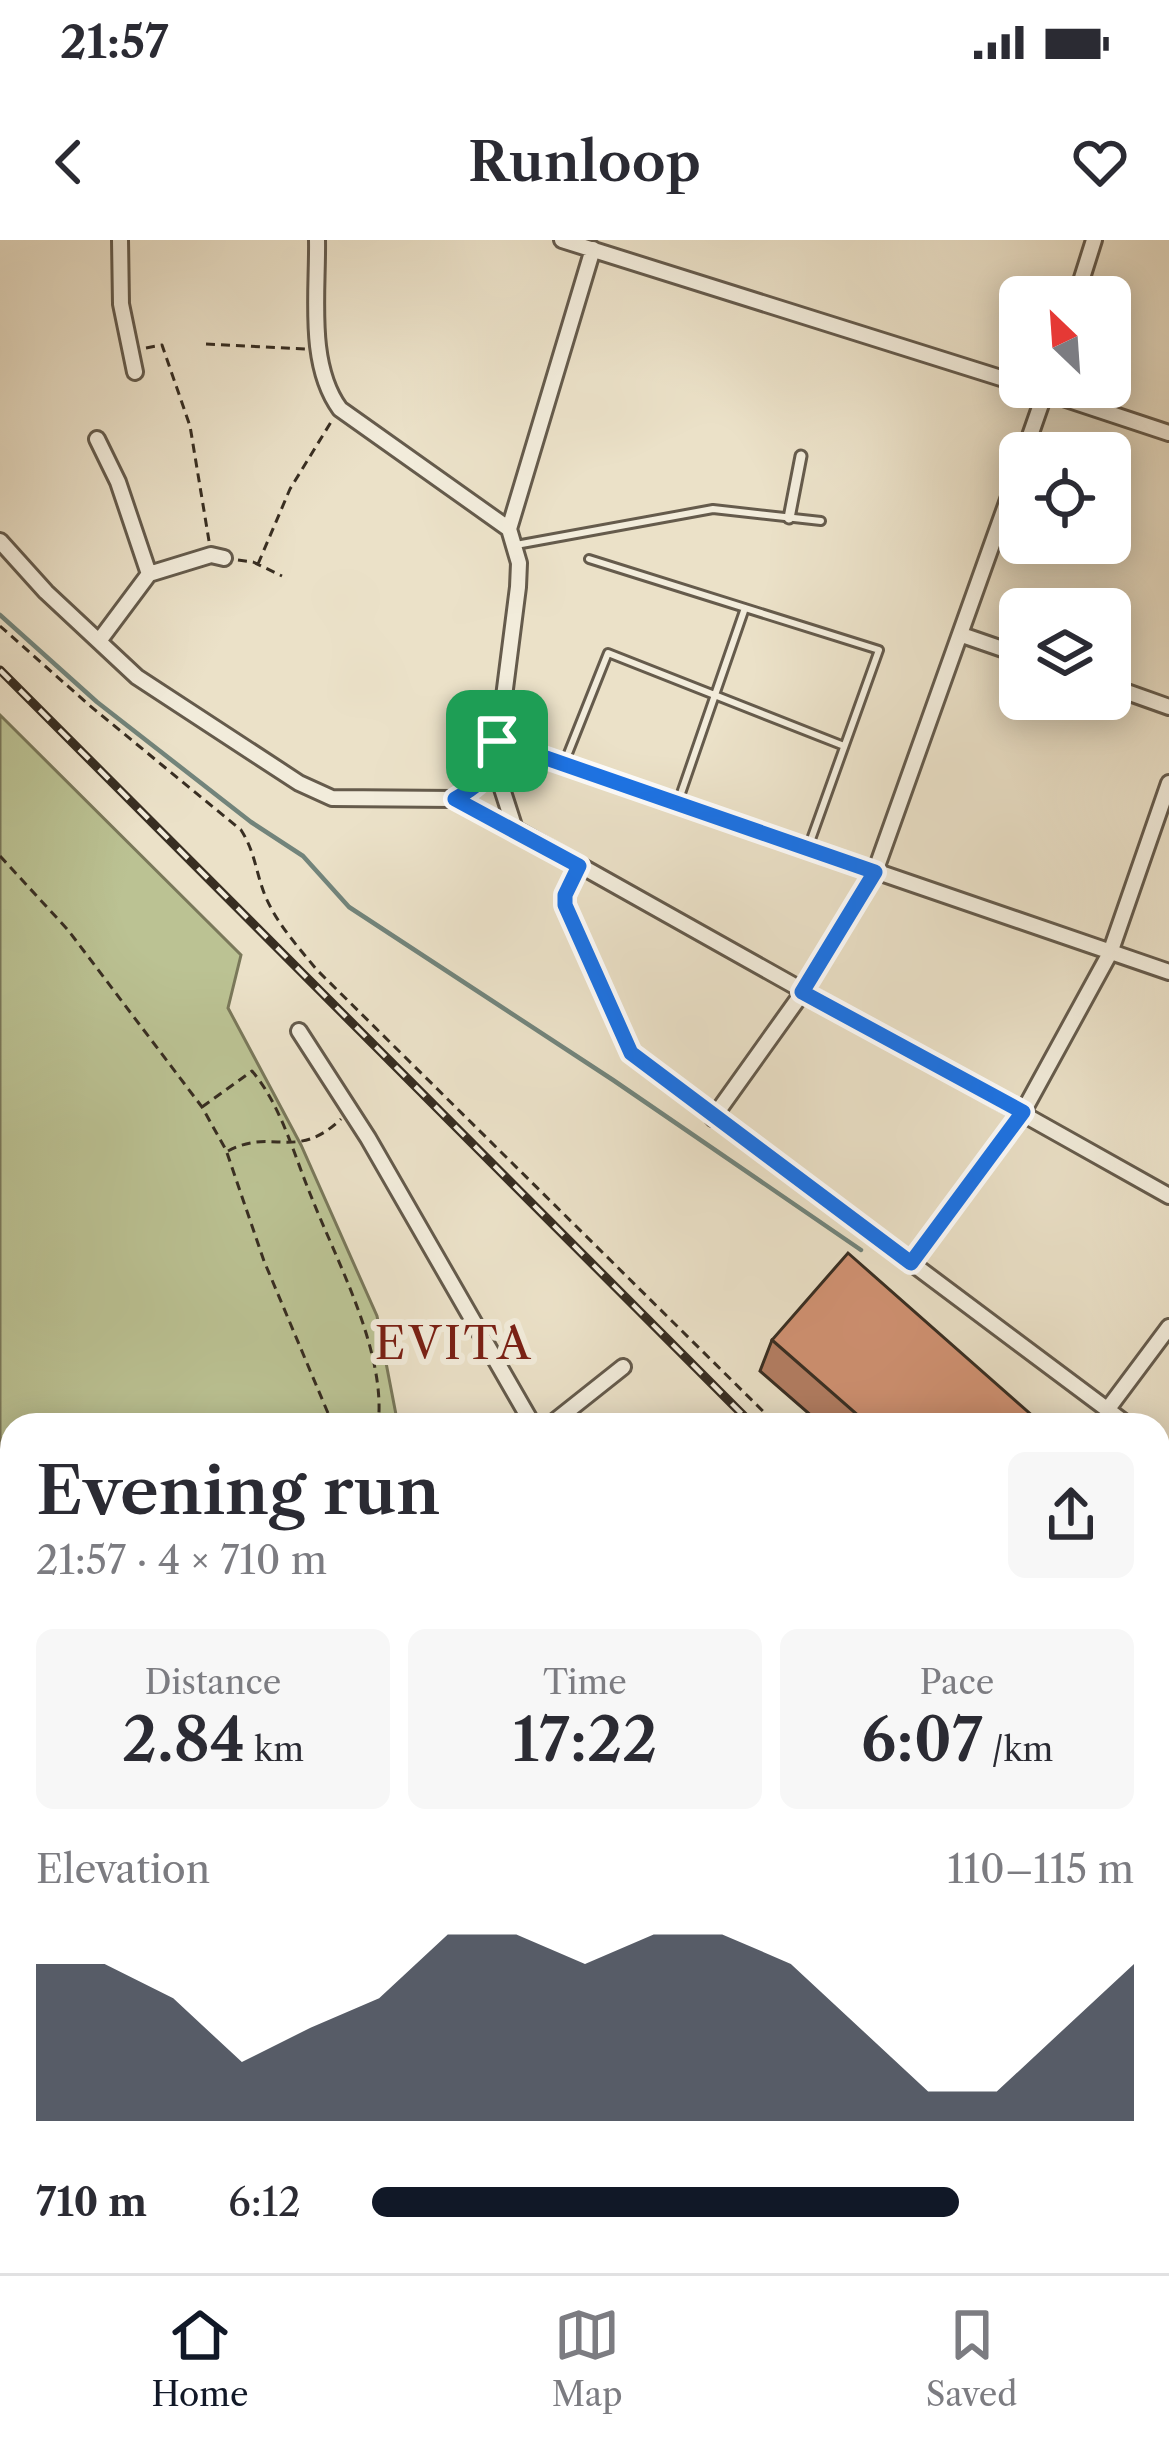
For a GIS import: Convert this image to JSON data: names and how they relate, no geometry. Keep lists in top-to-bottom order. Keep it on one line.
{"districts":["EVITA"],"north":"top left","page":{"status":"21:57","header":"Runloop","heading":["Evening run","21:57 · 4 × 710 m"],"stats":[["Distance","2.84 km"],["Time","17:22"],["Pace","6:07 /km"]],"chart":["Elevation","110–115 m"],"list":[{"name":"710 m","note":"6:12"}],"tabs":["Home","Map","Saved"]}}
